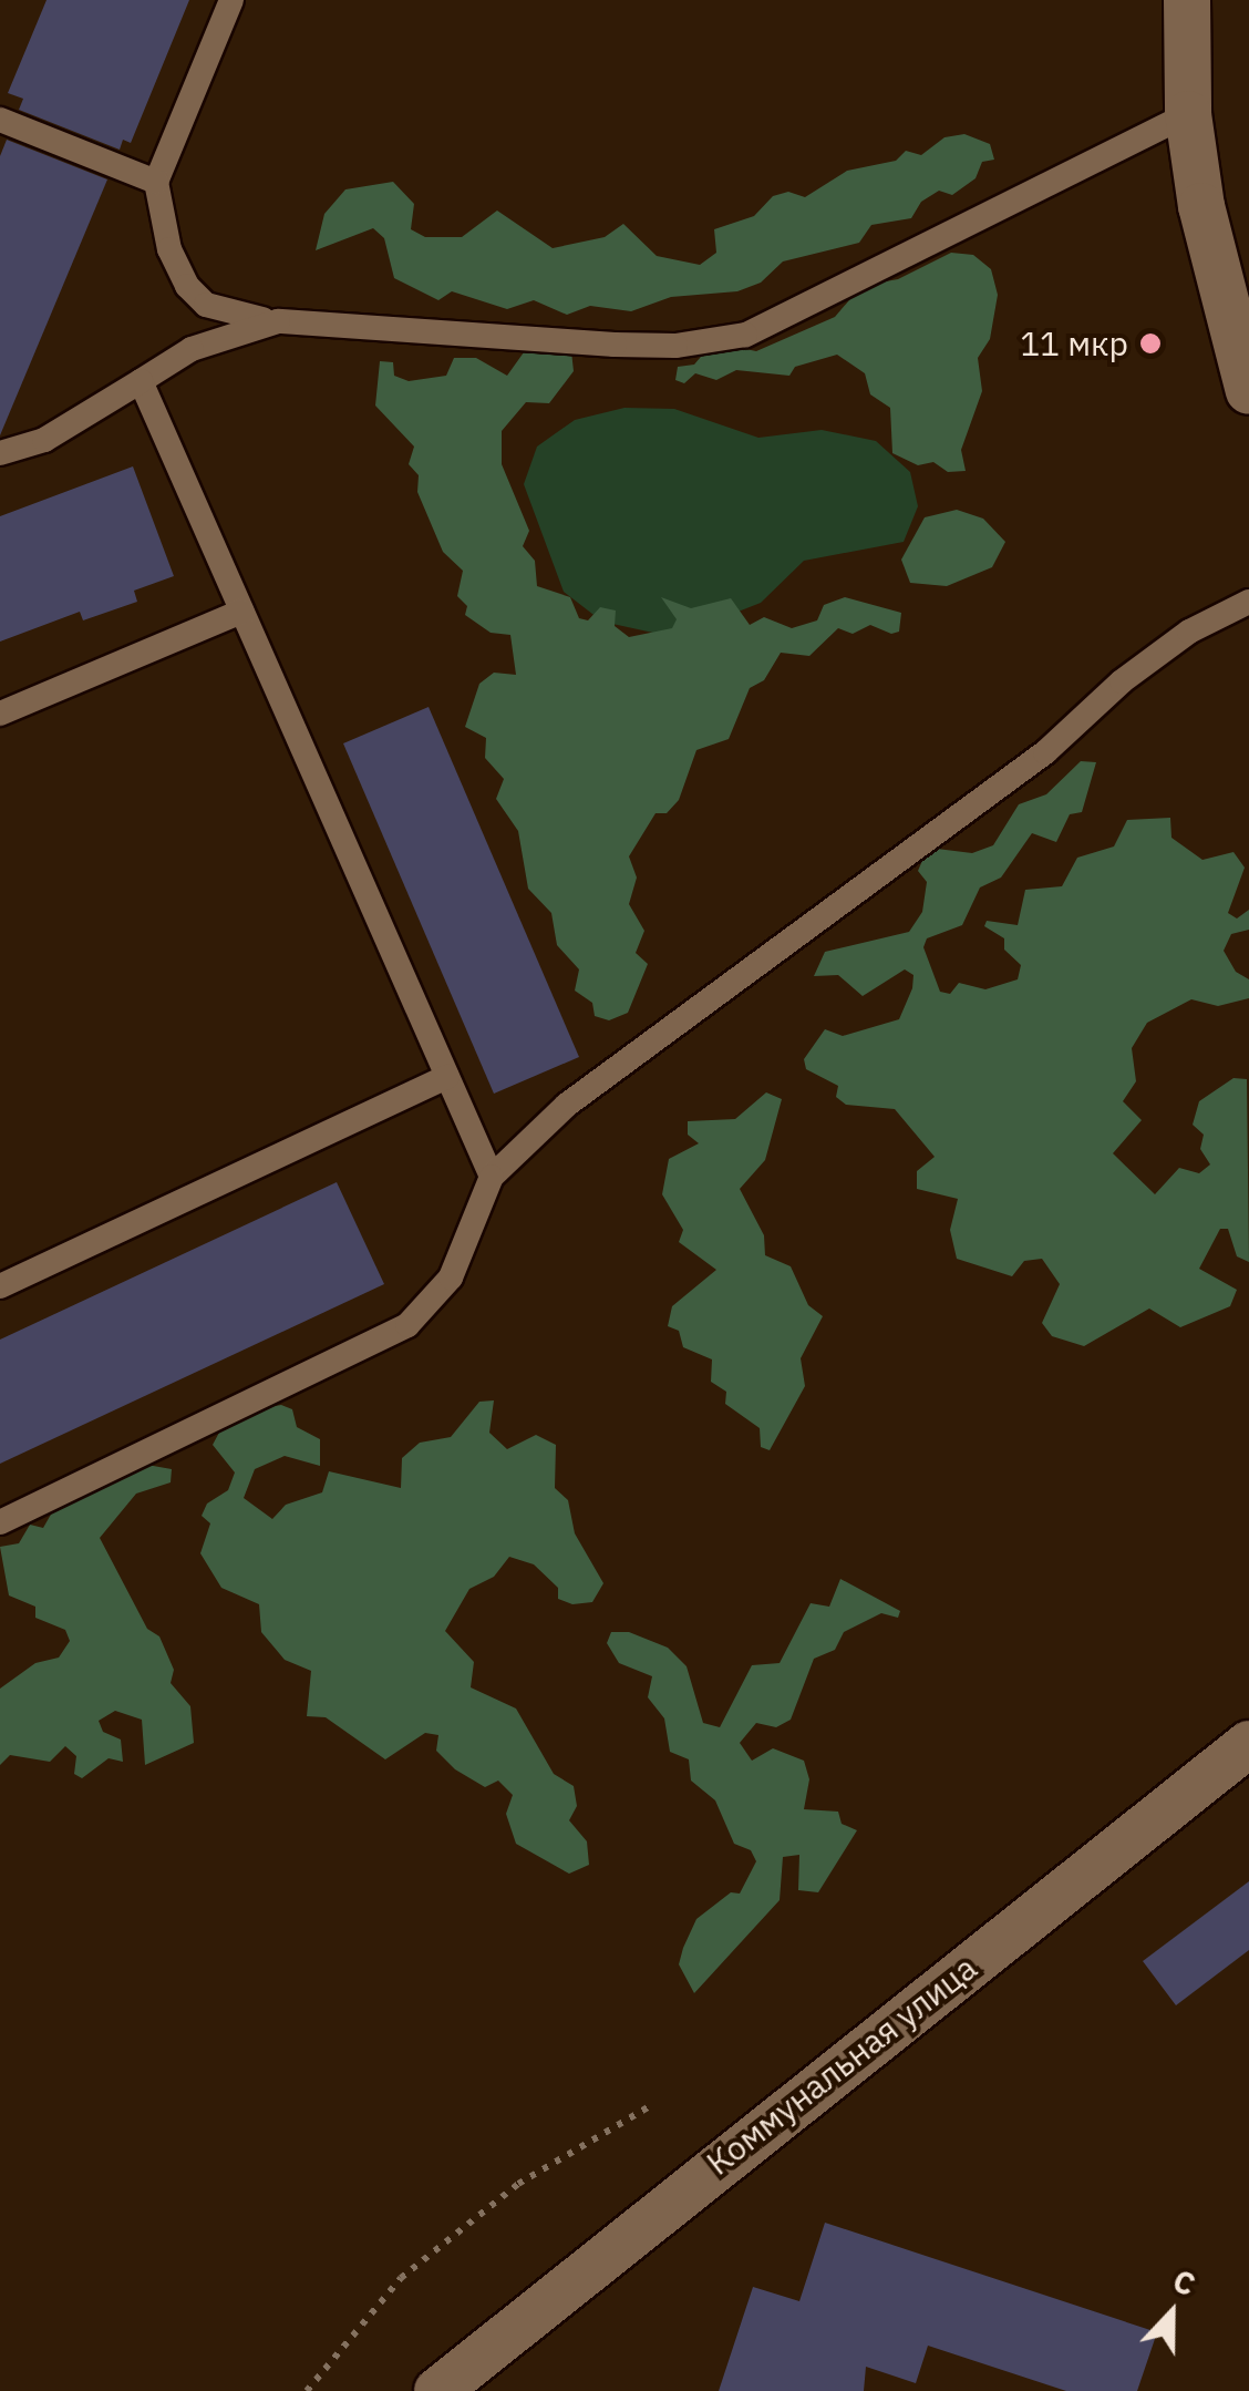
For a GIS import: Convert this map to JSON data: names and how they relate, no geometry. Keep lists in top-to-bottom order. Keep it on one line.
{"streets":{"street":["Коммунальная улица"]},"places":["11 мкр"],"north":"top"}
